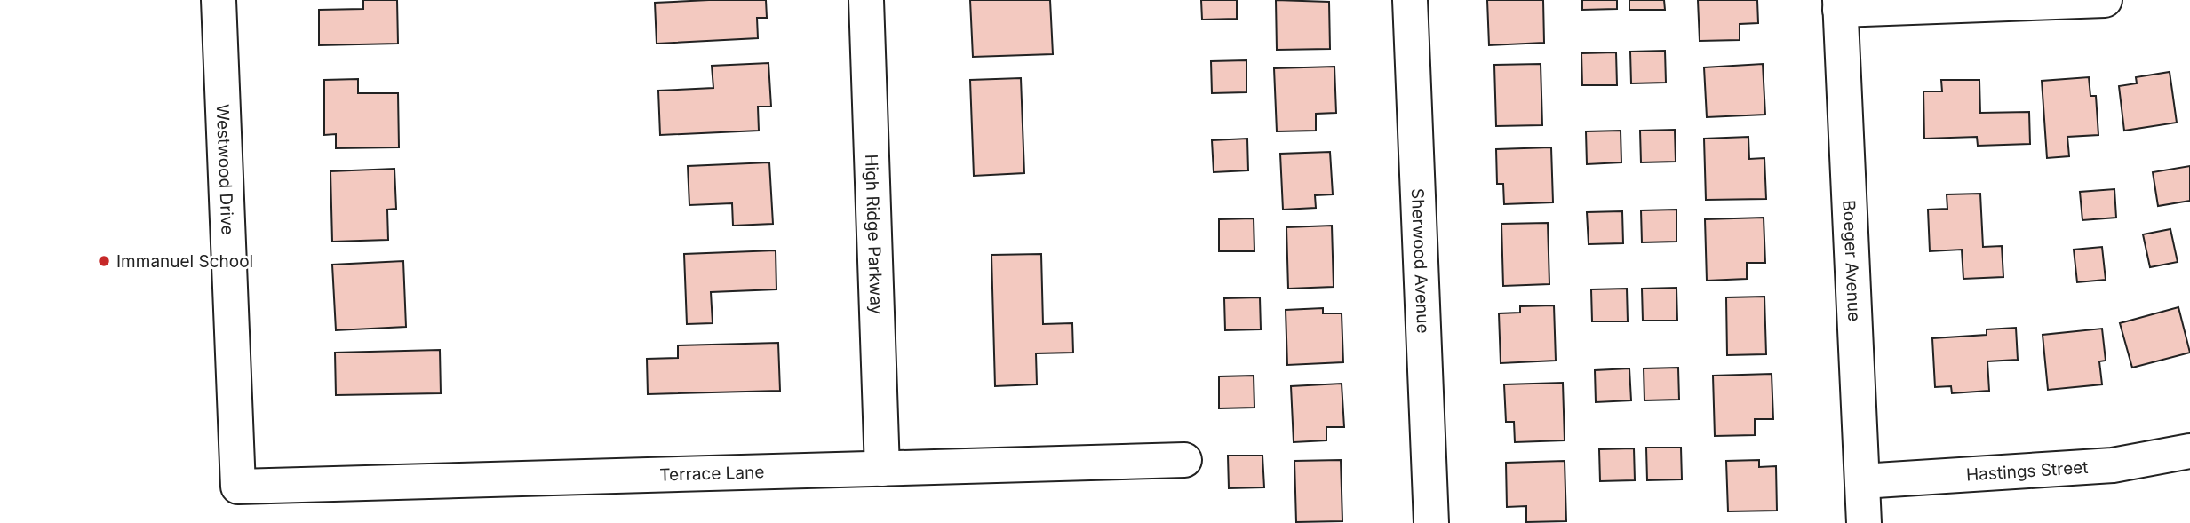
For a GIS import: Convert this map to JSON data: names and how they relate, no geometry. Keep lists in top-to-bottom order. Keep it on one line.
{"streets":{"street":["Westwood Drive","High Ridge Parkway","Sherwood Avenue","Boeger Avenue","Hastings Street","Terrace Lane"]},"crossings":[["Westwood Drive","Terrace Lane"],["High Ridge Parkway","Terrace Lane"],["Boeger Avenue","Hastings Street"]],"places":["Immanuel School"]}
